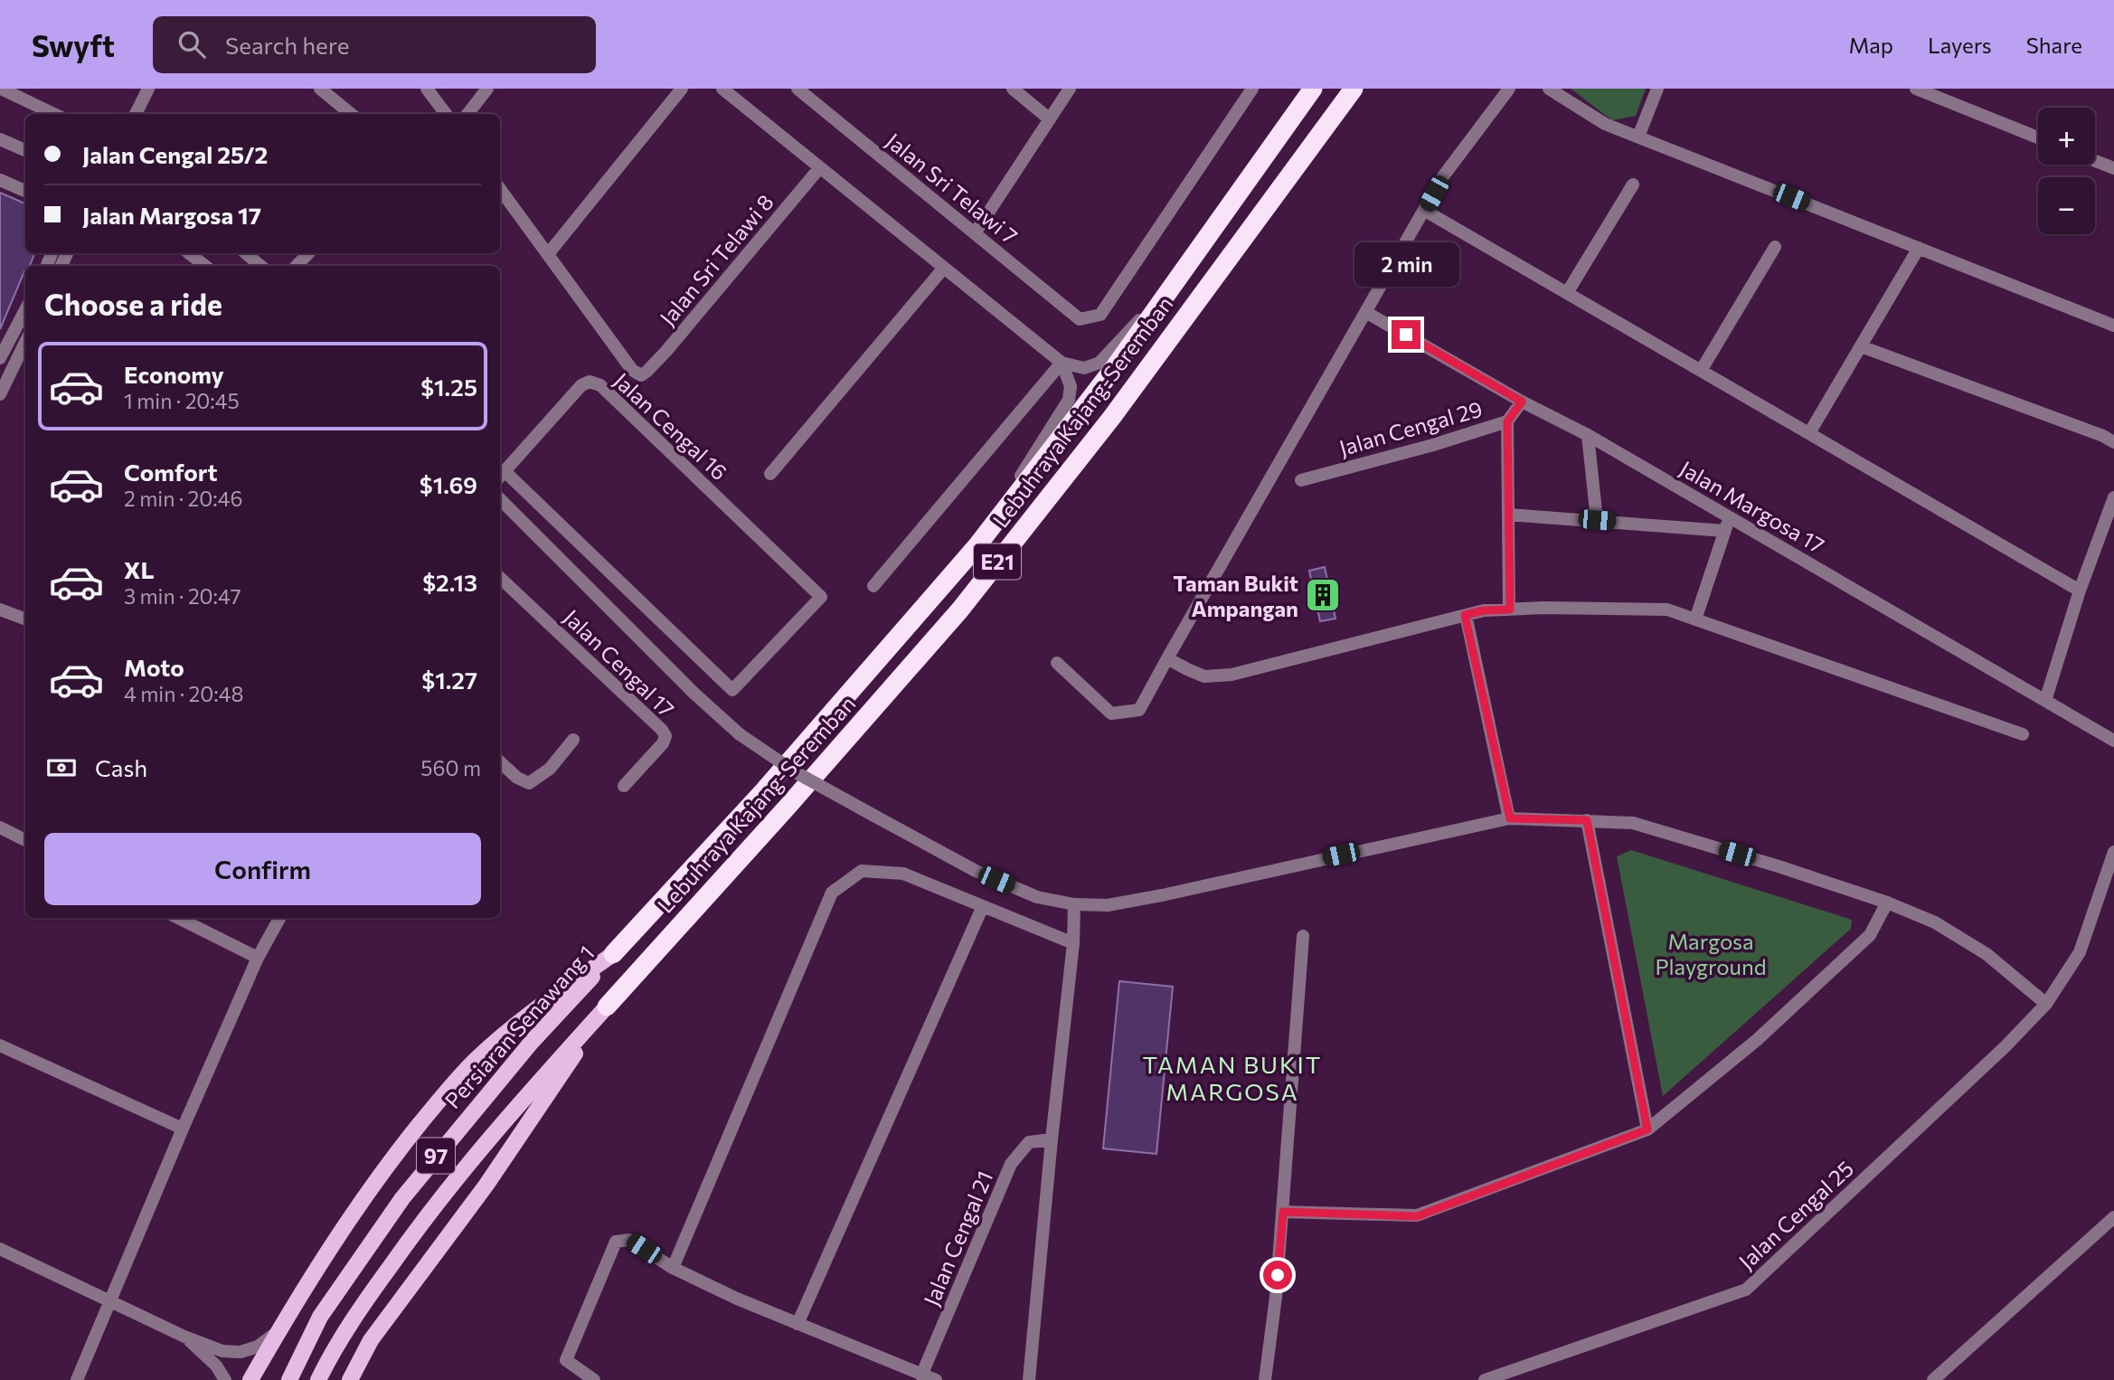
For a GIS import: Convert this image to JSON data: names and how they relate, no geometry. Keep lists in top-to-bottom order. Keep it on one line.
{"streets":{"highway":["Lebuhraya Kajang-Seremban","E21"],"main road":["Persiaran Senawang 1","97"],"street":["Jalan Sri Telawi 7","Jalan Sri Telawi 8","Jalan Cengal 16","Jalan Cengal 29","Jalan Margosa 17","Jalan Cengal 17","Jalan Cengal 25","Jalan Cengal 21"]},"crossings":[["Lebuhraya Kajang-Seremban","Persiaran Senawang 1"],["Lebuhraya Kajang-Seremban","97"],["Jalan Cengal 29","Jalan Margosa 17"]],"districts":["TAMAN BUKIT MARGOSA"],"parks":["Margosa Playground"],"places":{"building":["Taman Bukit Ampangan"]},"page":{"header":"Swyft","search":"Search here","nav":["Map","Layers","Share"],"map_buttons":["+","−"],"banner":["Jalan Cengal 25/2","Jalan Margosa 17"],"bubble":"2 min","heading":"Choose a ride","list":[{"name":"Economy","note":"1 min · 20:45","value":"$1.25"},{"name":"Comfort","note":"2 min · 20:46","value":"$1.69"},{"name":"XL","note":"3 min · 20:47","value":"$2.13"},{"name":"Moto","note":"4 min · 20:48","value":"$1.27"}],"pay":["Cash","560 m"],"buttons":"Confirm"}}
